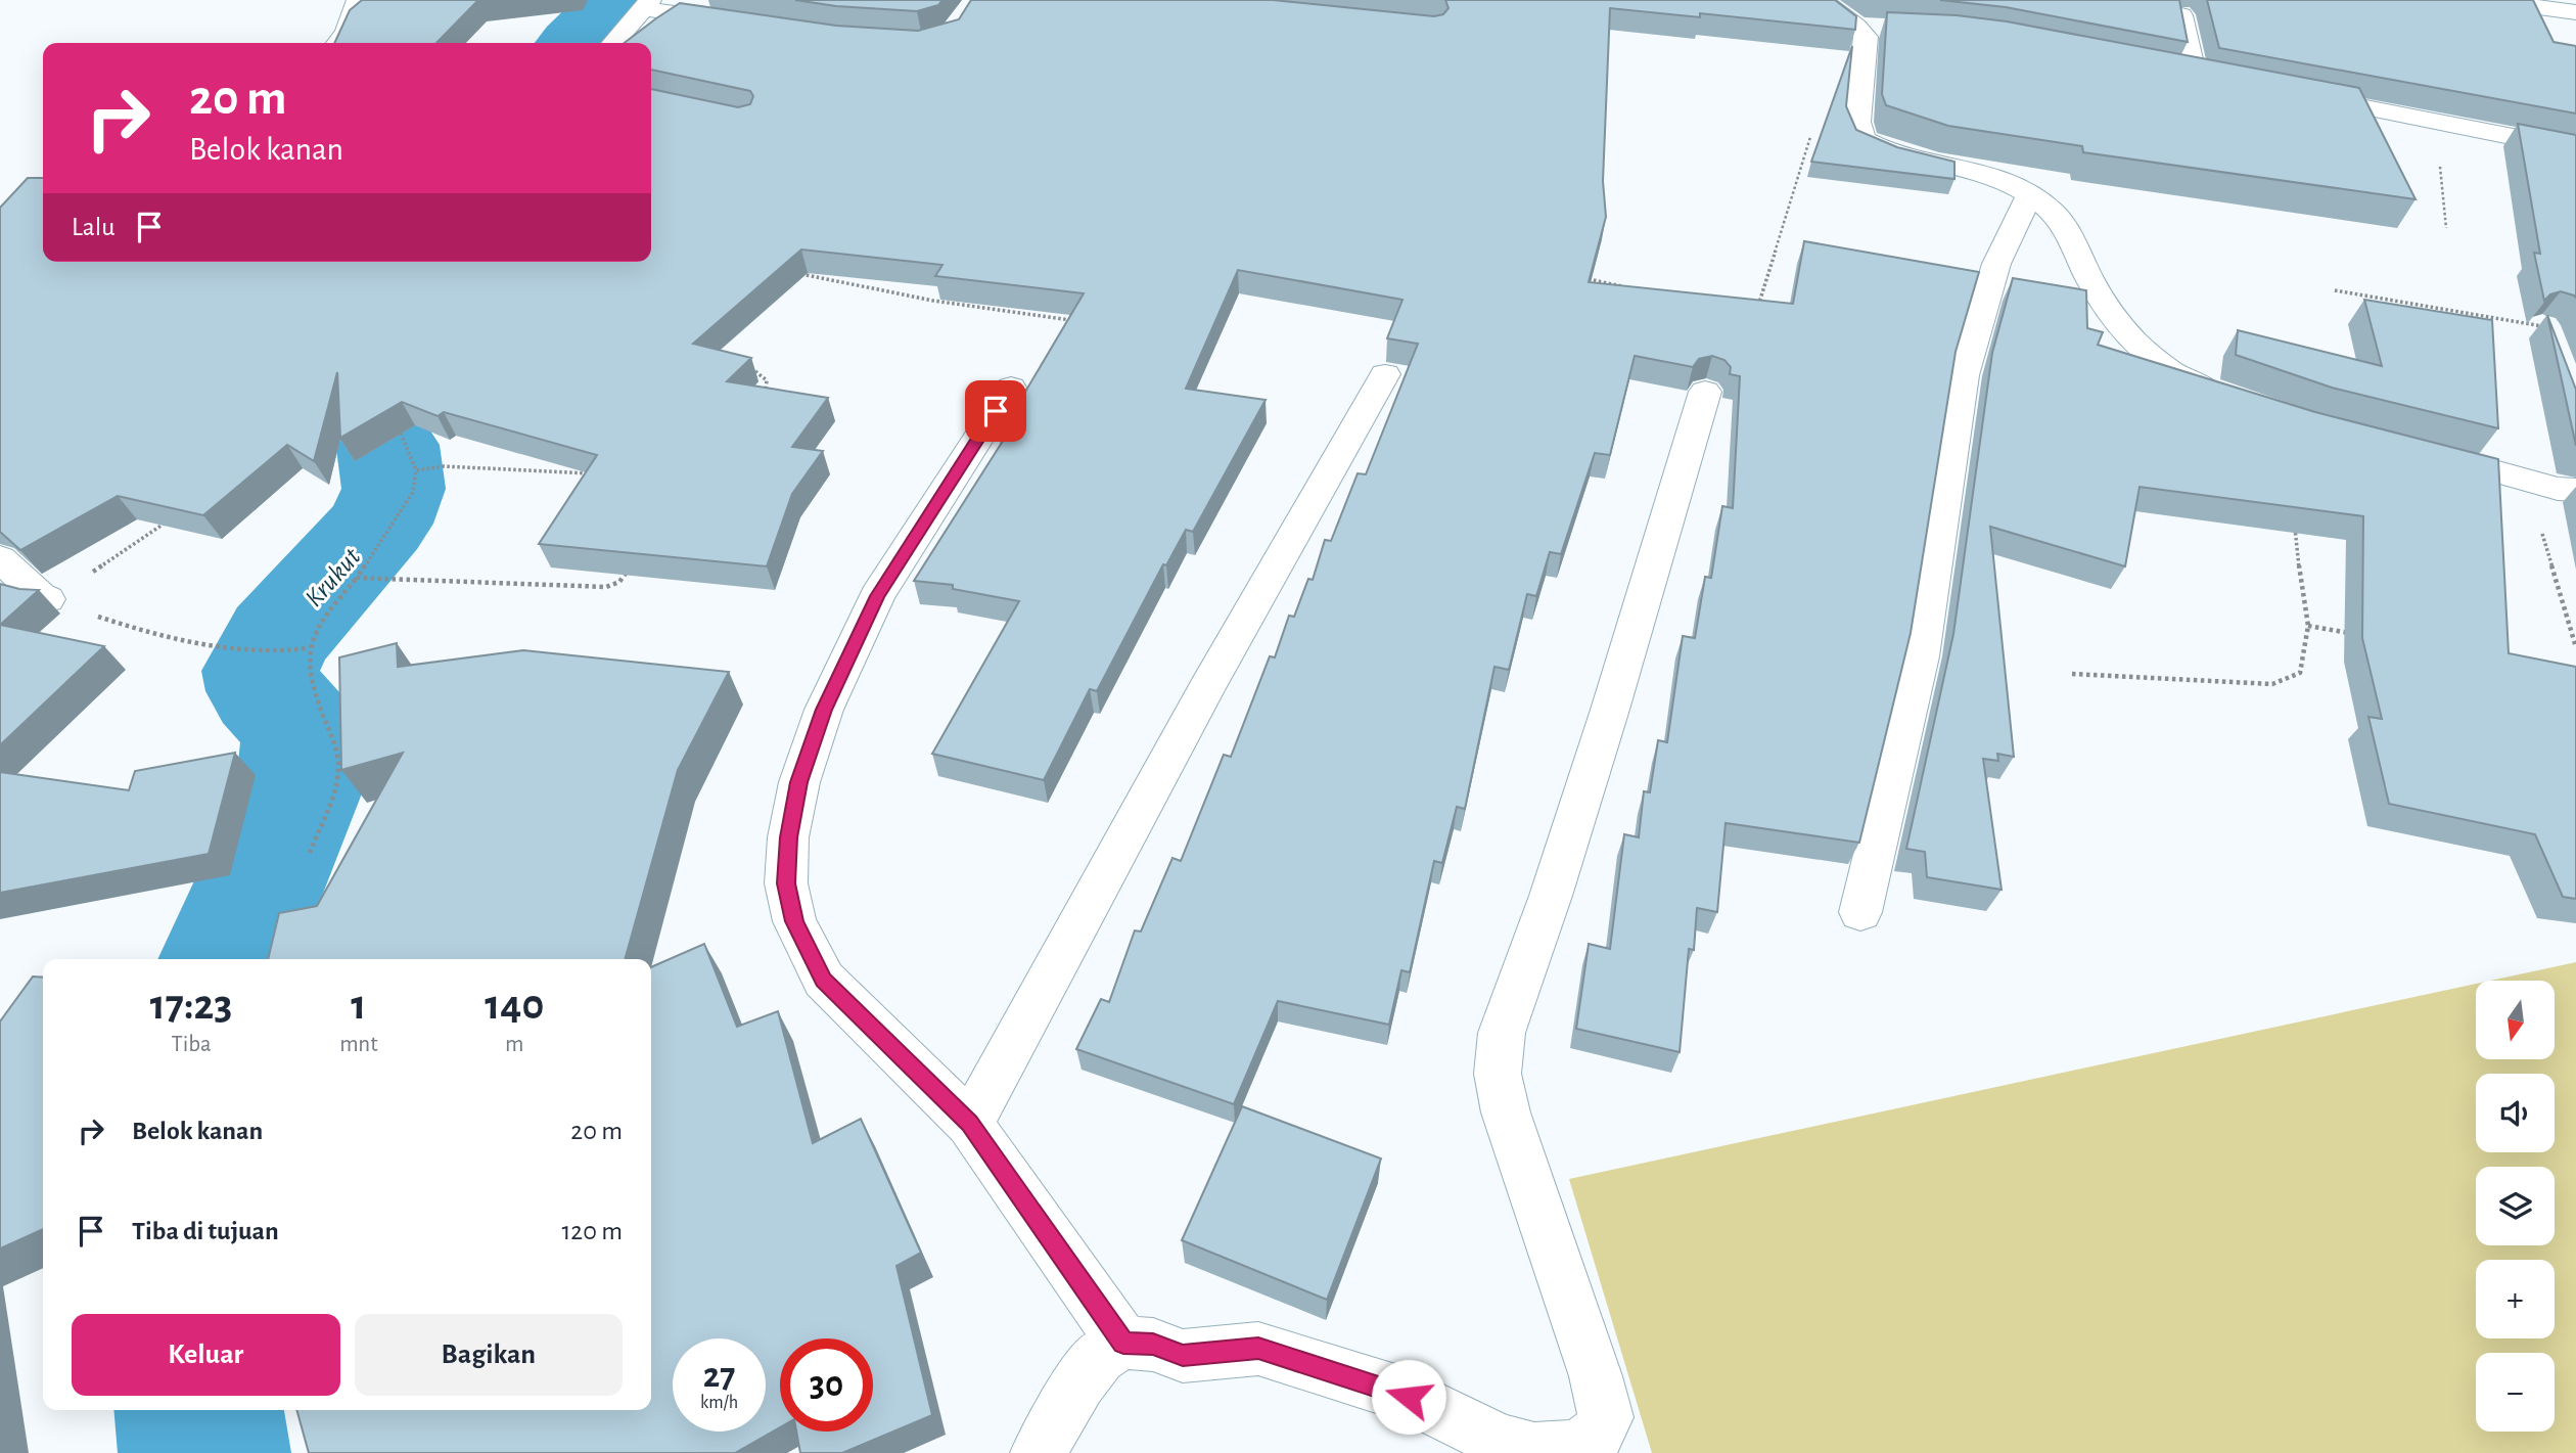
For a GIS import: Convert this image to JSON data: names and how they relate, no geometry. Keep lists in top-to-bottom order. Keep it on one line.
{"water":["Krukut"],"north":"bottom","page":{"turn":["20 m","Belok kanan"],"then":"Lalu","eta":["17:23","Tiba","1","mnt","140","m"],"map_buttons":["+","−"],"list":[{"name":"Belok kanan","value":"20 m"},{"name":"Tiba di tujuan","value":"120 m"}],"buttons":["Keluar","Bagikan"],"speed":"27 km/h","limit":"30"}}
